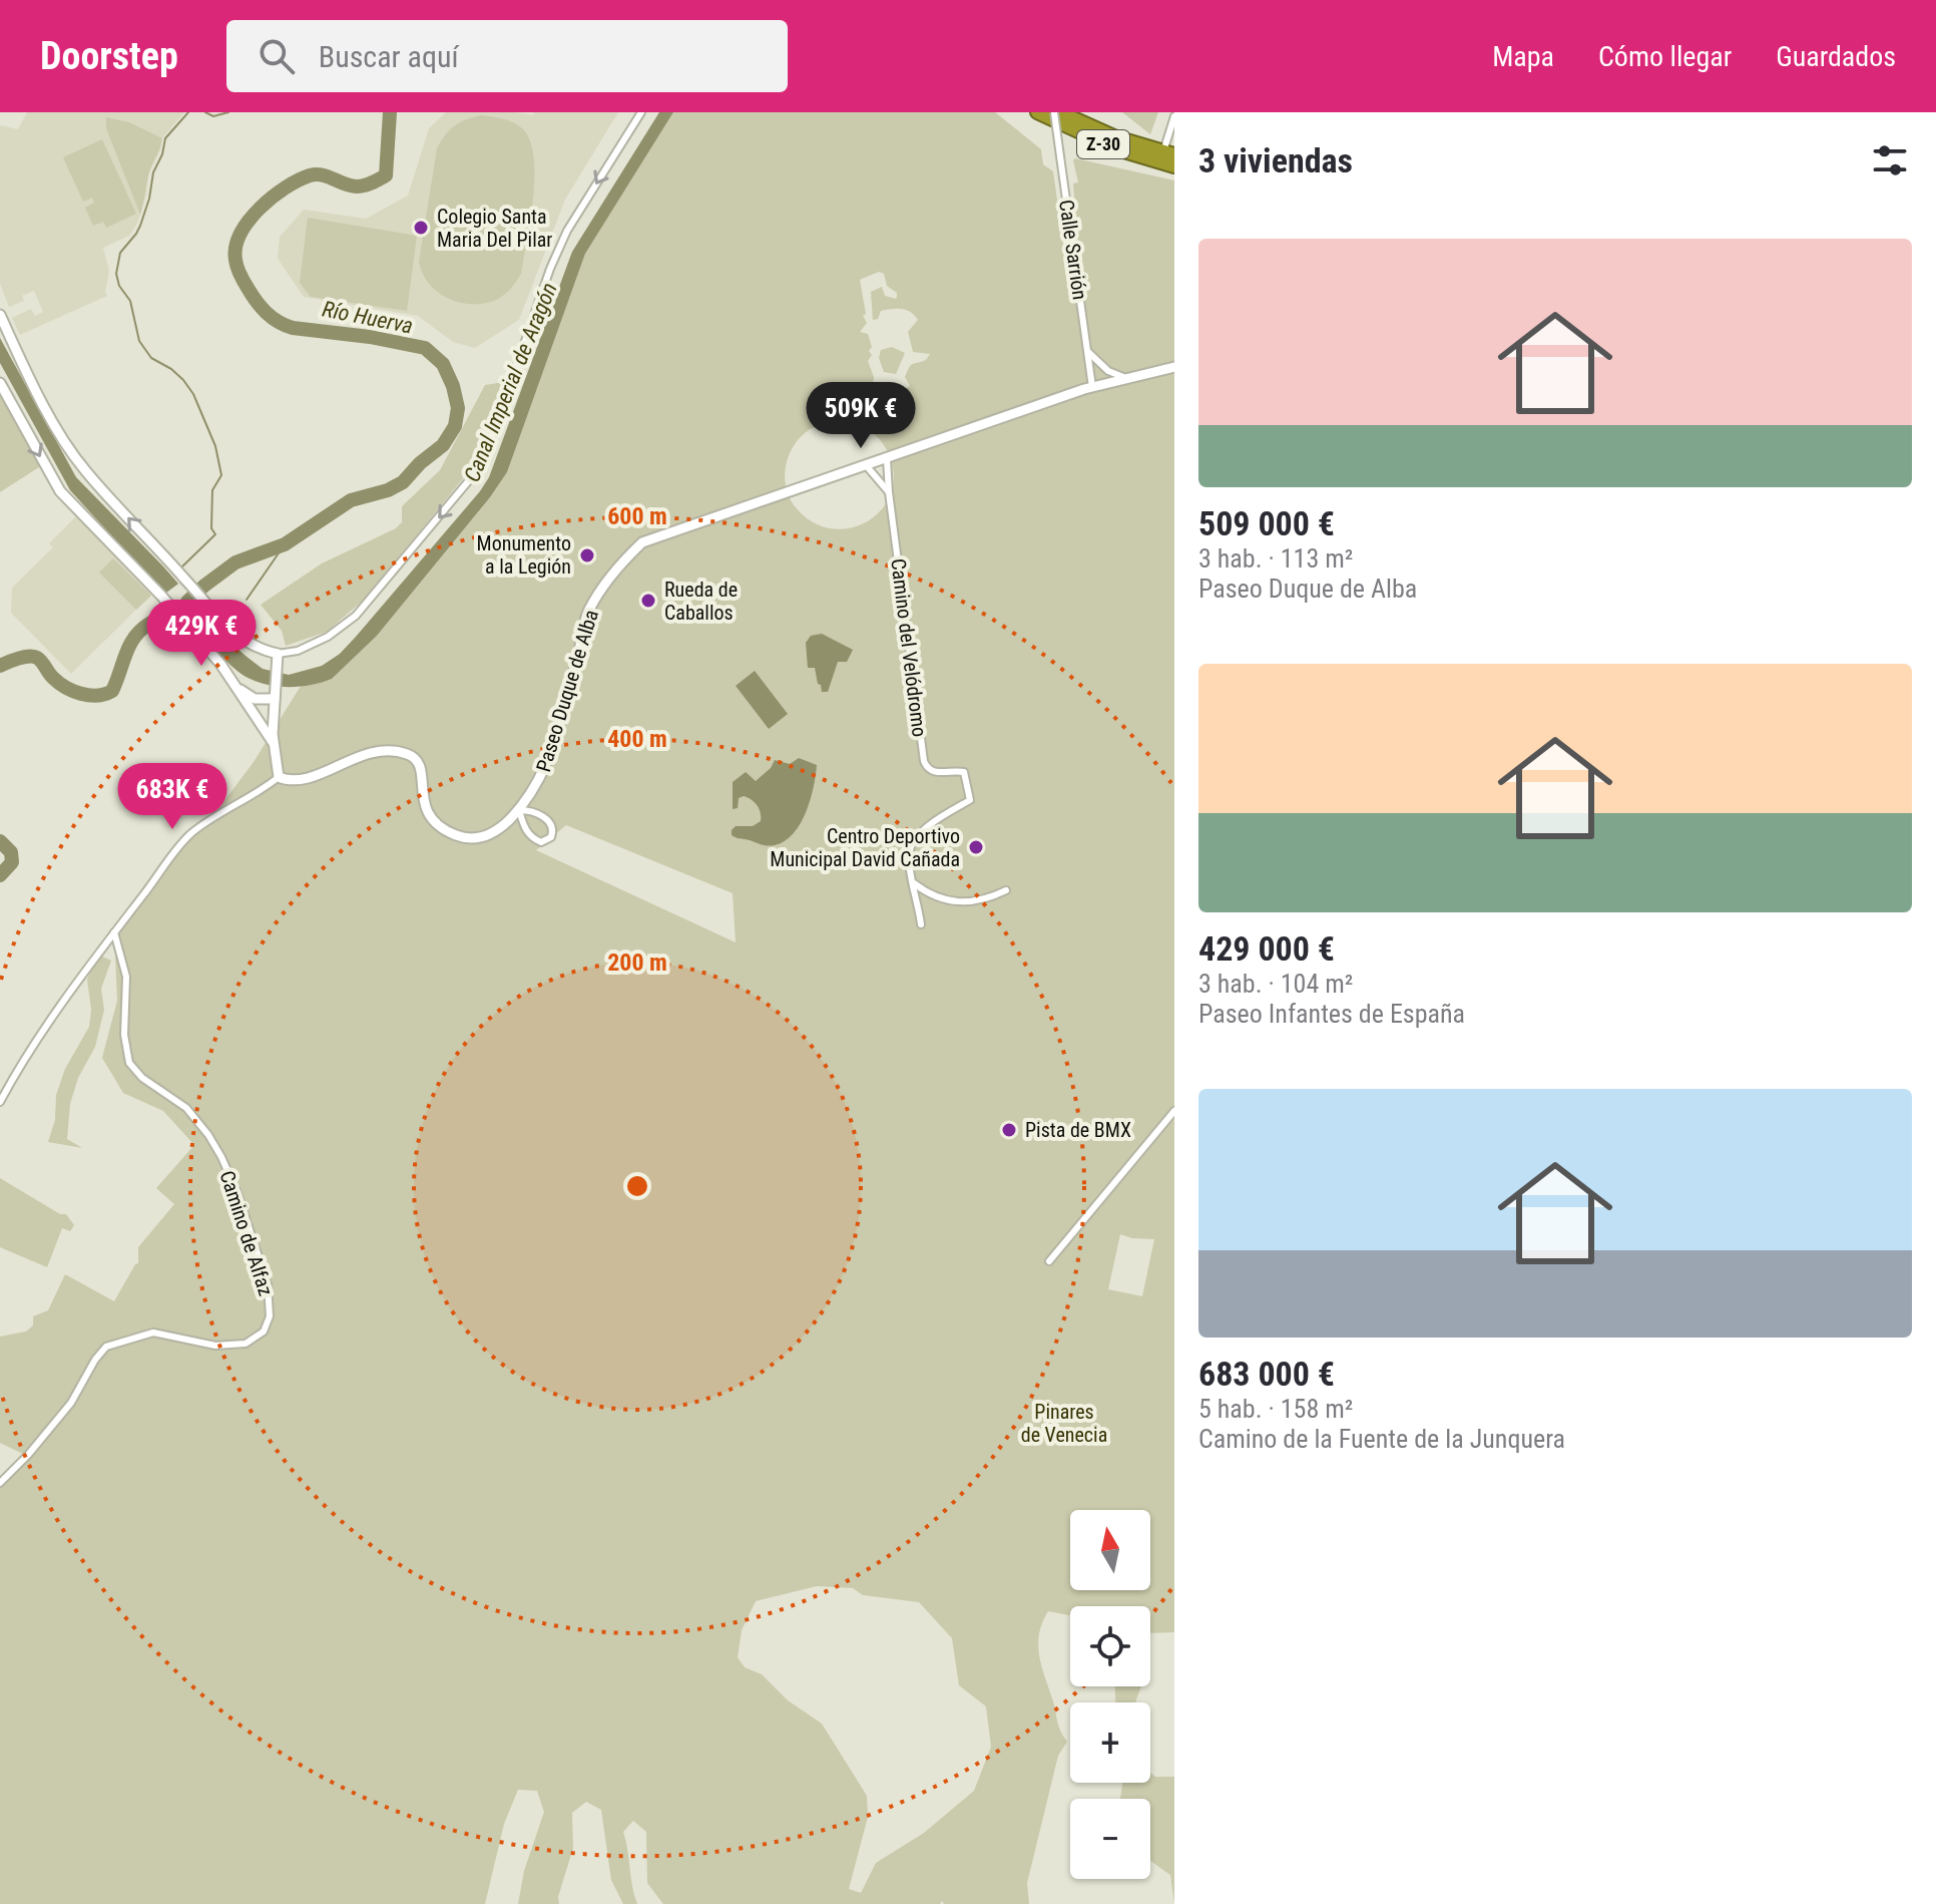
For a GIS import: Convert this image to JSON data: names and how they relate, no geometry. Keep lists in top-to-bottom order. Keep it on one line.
{"streets":{"highway":["Z-30"],"street":["Calle Sarrión","Camino del Velódromo","Paseo Duque de Alba","Camino de Alfaz"]},"crossings":[["Z-30","Calle Sarrión"],["Calle Sarrión","Paseo Duque de Alba"],["Camino del Velódromo","Paseo Duque de Alba"]],"water":["Río Huerva","Canal Imperial de Aragón"],"parks":["Pinares de Venecia"],"places":["Colegio Santa Maria Del Pilar","Monumento a la Legión","Rueda de Caballos","Centro Deportivo Municipal David Cañada","Pista de BMX"],"north":"top","page":{"header":"Doorstep","search":"Buscar aquí","nav":["Mapa","Cómo llegar","Guardados"],"heading":"3 viviendas","list":[{"name":"509 000 €","note":"3 hab. · 113 m² · Paseo Duque de Alba"},{"name":"429 000 €","note":"3 hab. · 104 m² · Paseo Infantes de España"},{"name":"683 000 €","note":"5 hab. · 158 m² · Camino de la Fuente de la Junquera"}],"price":["509K €","429K €","683K €"],"map_buttons":["+","−"]},"rings":["600 m","400 m","200 m"]}
